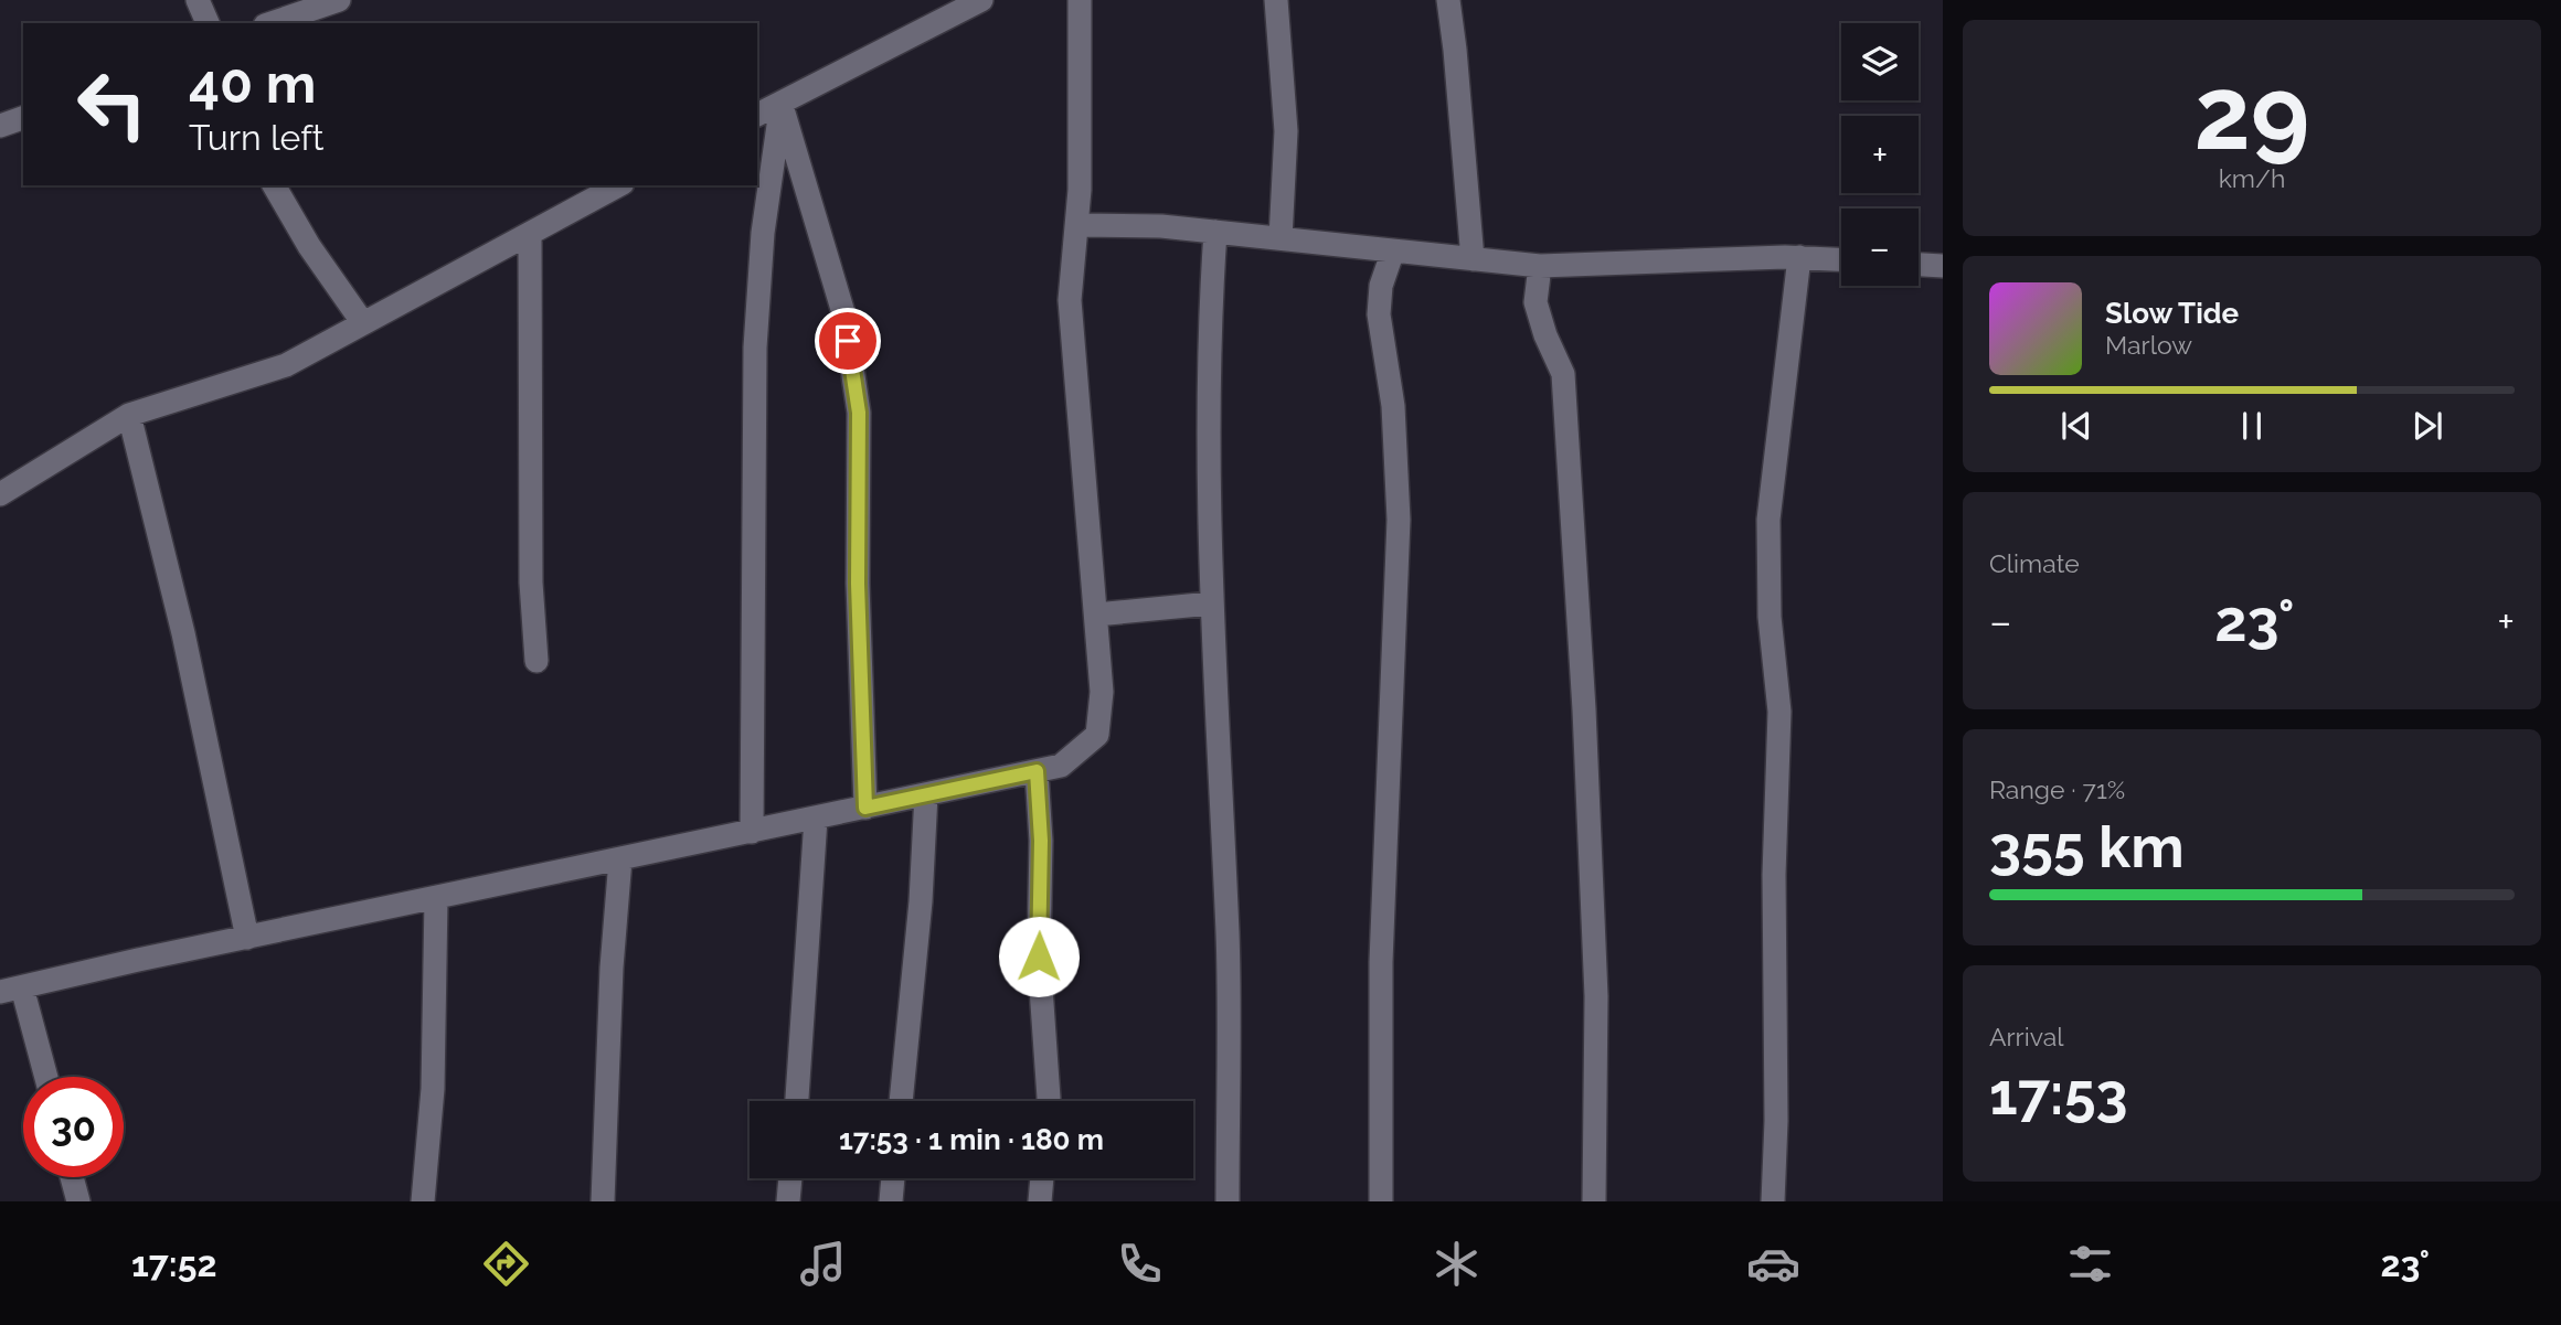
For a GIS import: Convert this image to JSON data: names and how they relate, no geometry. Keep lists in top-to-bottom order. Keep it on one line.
{"page":{"tile":[["29","km/h"],"Climate",["Range · 71%","355 km"],["Arrival","17:53"]],"map_buttons":["+","−"],"turn":["40 m","Turn left"],"song":["Slow Tide","Marlow"],"heat":["−","23°","+"],"limit":"30","trip":"17:53 · 1 min · 180 m","tabs":["17:52","23°"]}}
